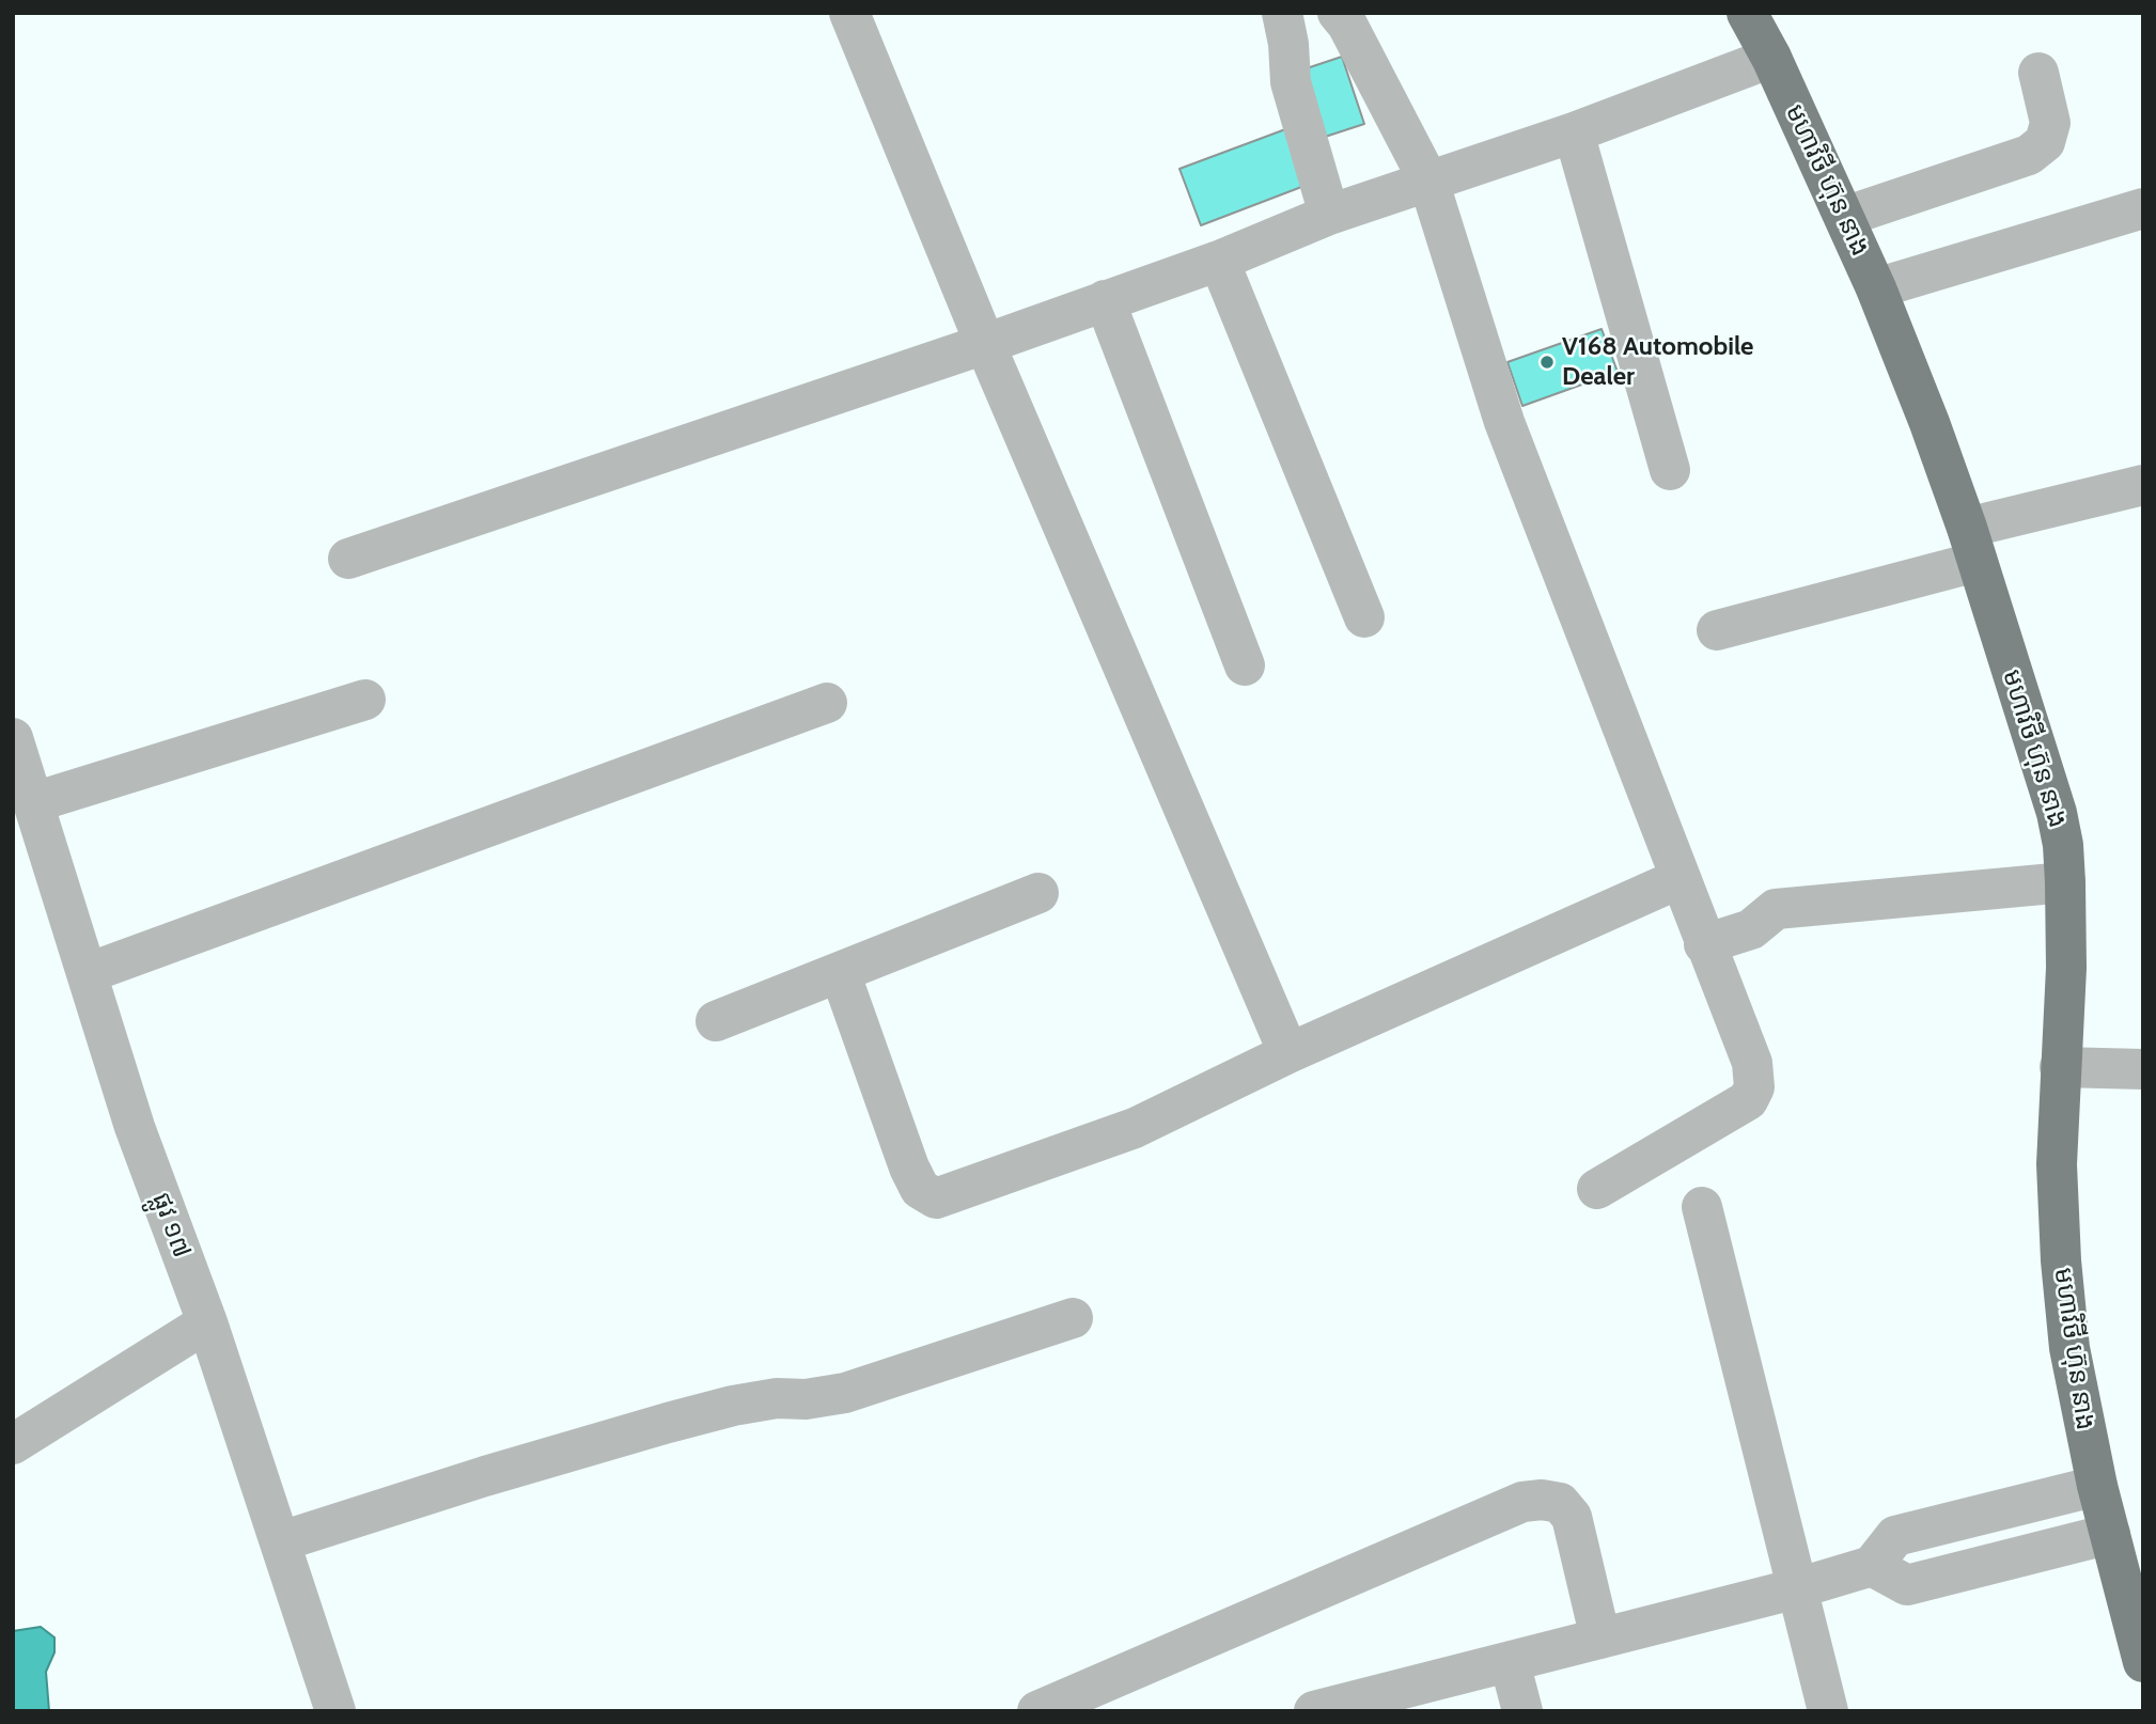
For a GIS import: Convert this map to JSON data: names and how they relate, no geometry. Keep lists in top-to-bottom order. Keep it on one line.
{"streets":{"main road":["មហាវិថី ហ៊ុន នាង"],"street":["ផ្លូវ ១៧"]},"places":["V168 Automobile Dealer"]}
